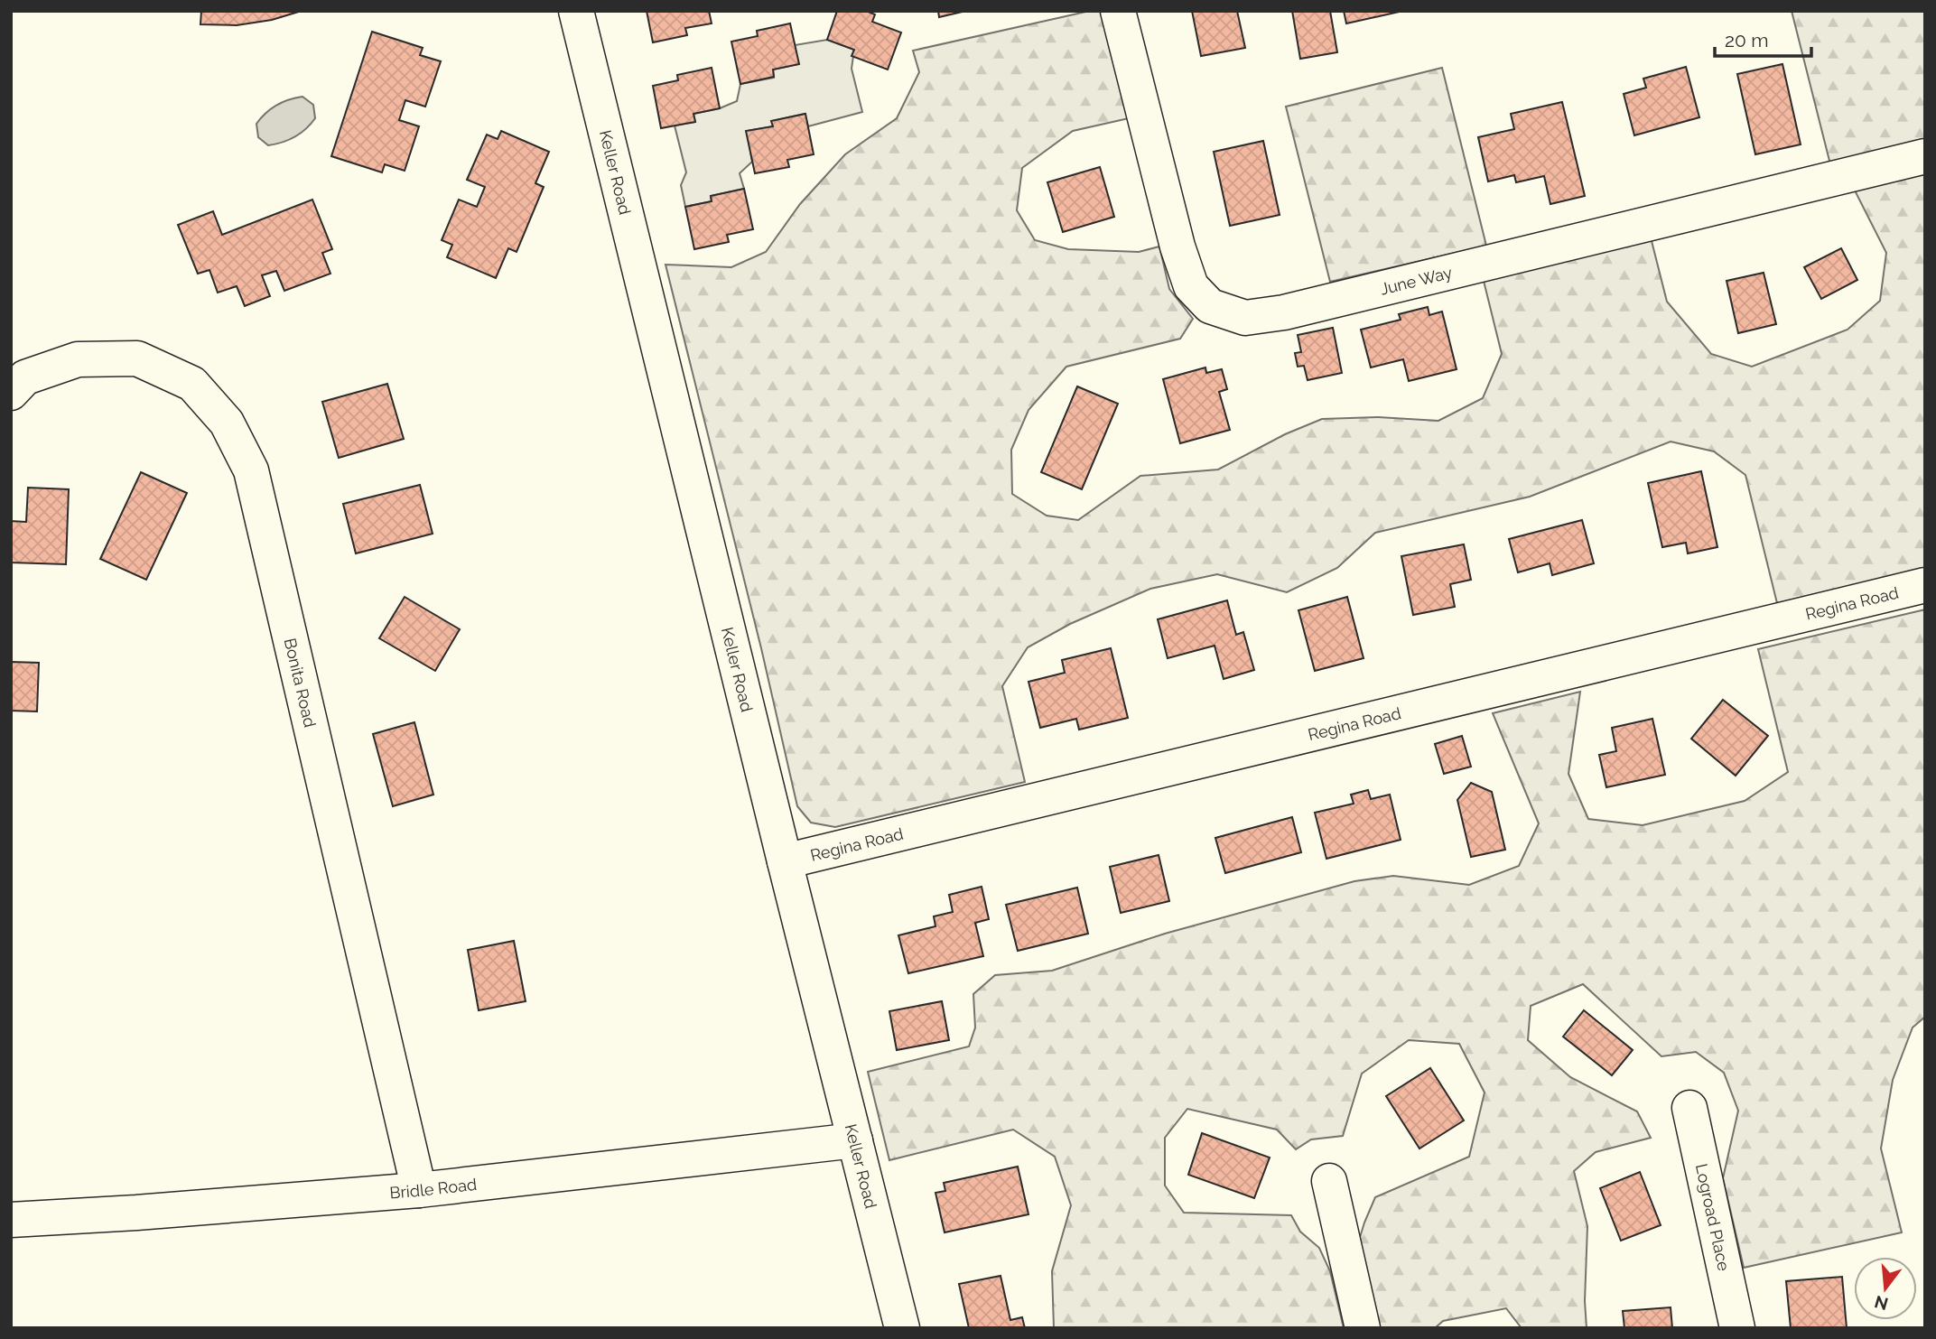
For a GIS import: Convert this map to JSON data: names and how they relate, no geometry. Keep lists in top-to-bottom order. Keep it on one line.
{"streets":{"street":["Keller Road","June Way","Regina Road","Bonita Road","Bridle Road","Logroad Place"]},"crossings":[["Keller Road","Regina Road"],["Keller Road","Bridle Road"],["Bonita Road","Bridle Road"]],"scale_bar":"20 m","north":"bottom"}
